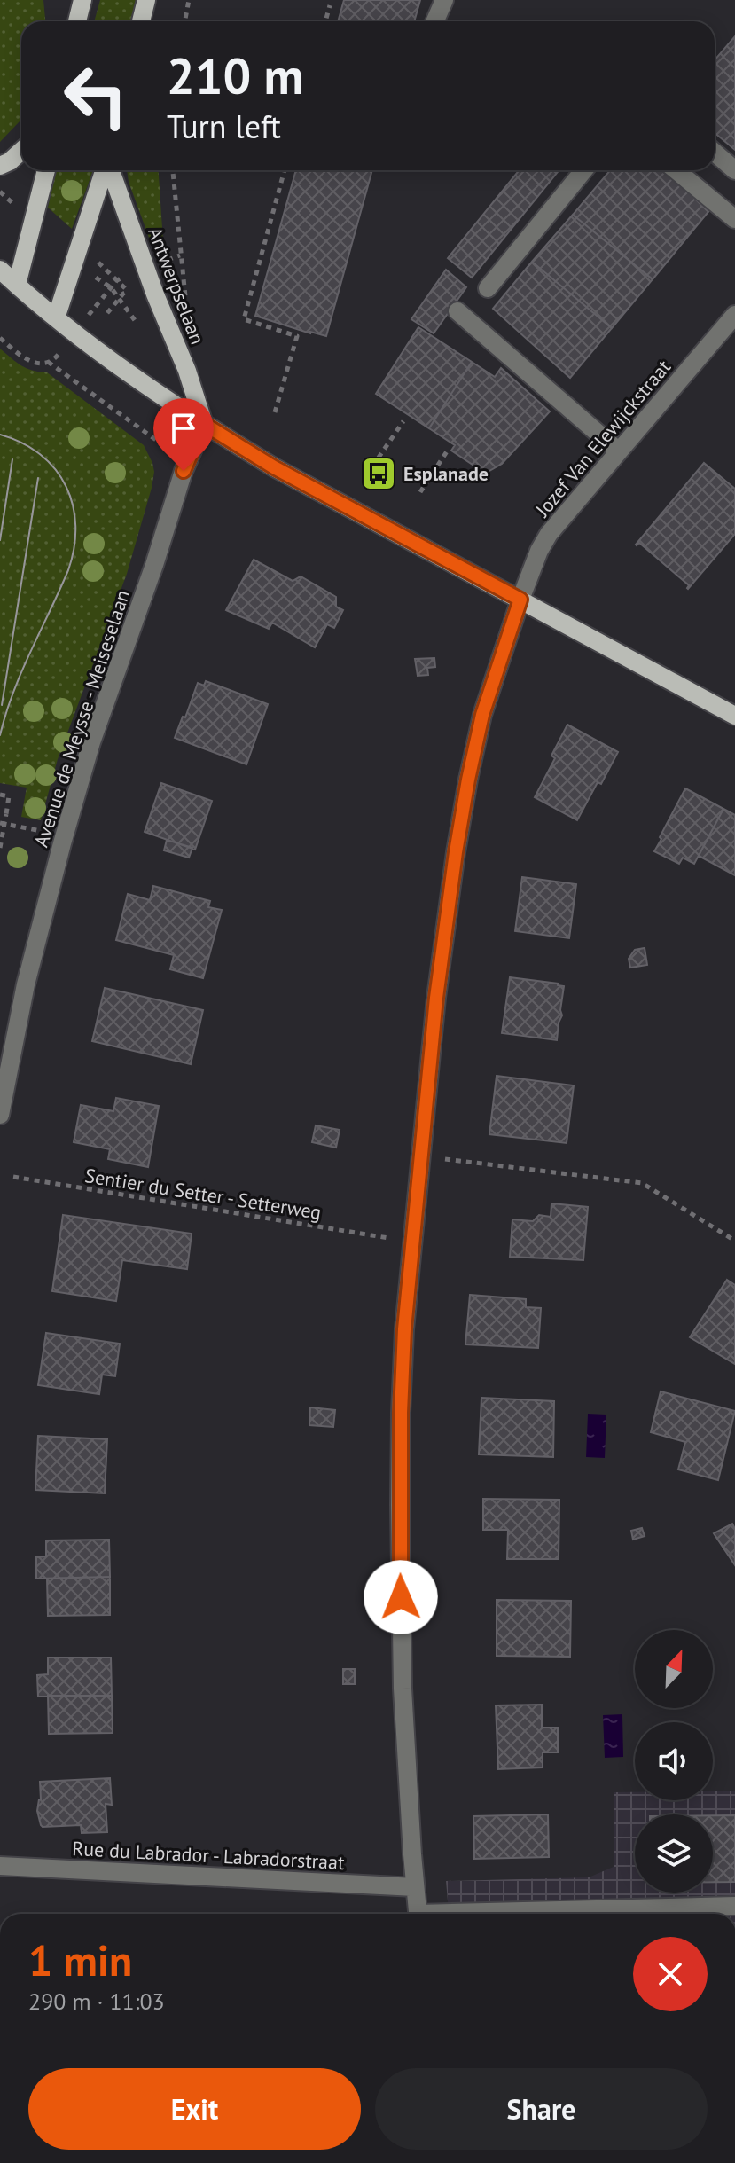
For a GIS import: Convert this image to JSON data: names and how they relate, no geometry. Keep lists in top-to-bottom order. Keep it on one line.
{"streets":{"main road":["Antwerpselaan"],"street":["Jozef Van Elewijckstraat","Avenue de Meysse - Meiseselaan","Rue du Labrador - Labradorstraat"],"path":["Sentier du Setter - Setterweg"]},"crossings":[["Antwerpselaan","Avenue de Meysse - Meiseselaan"],["Jozef Van Elewijckstraat","Rue du Labrador - Labradorstraat"]],"places":{"bus stop":["Esplanade"]},"north":"top right","page":{"turn":["210 m","Turn left"],"heading":["1 min","290 m · 11:03"],"buttons":["Exit","Share"]}}
